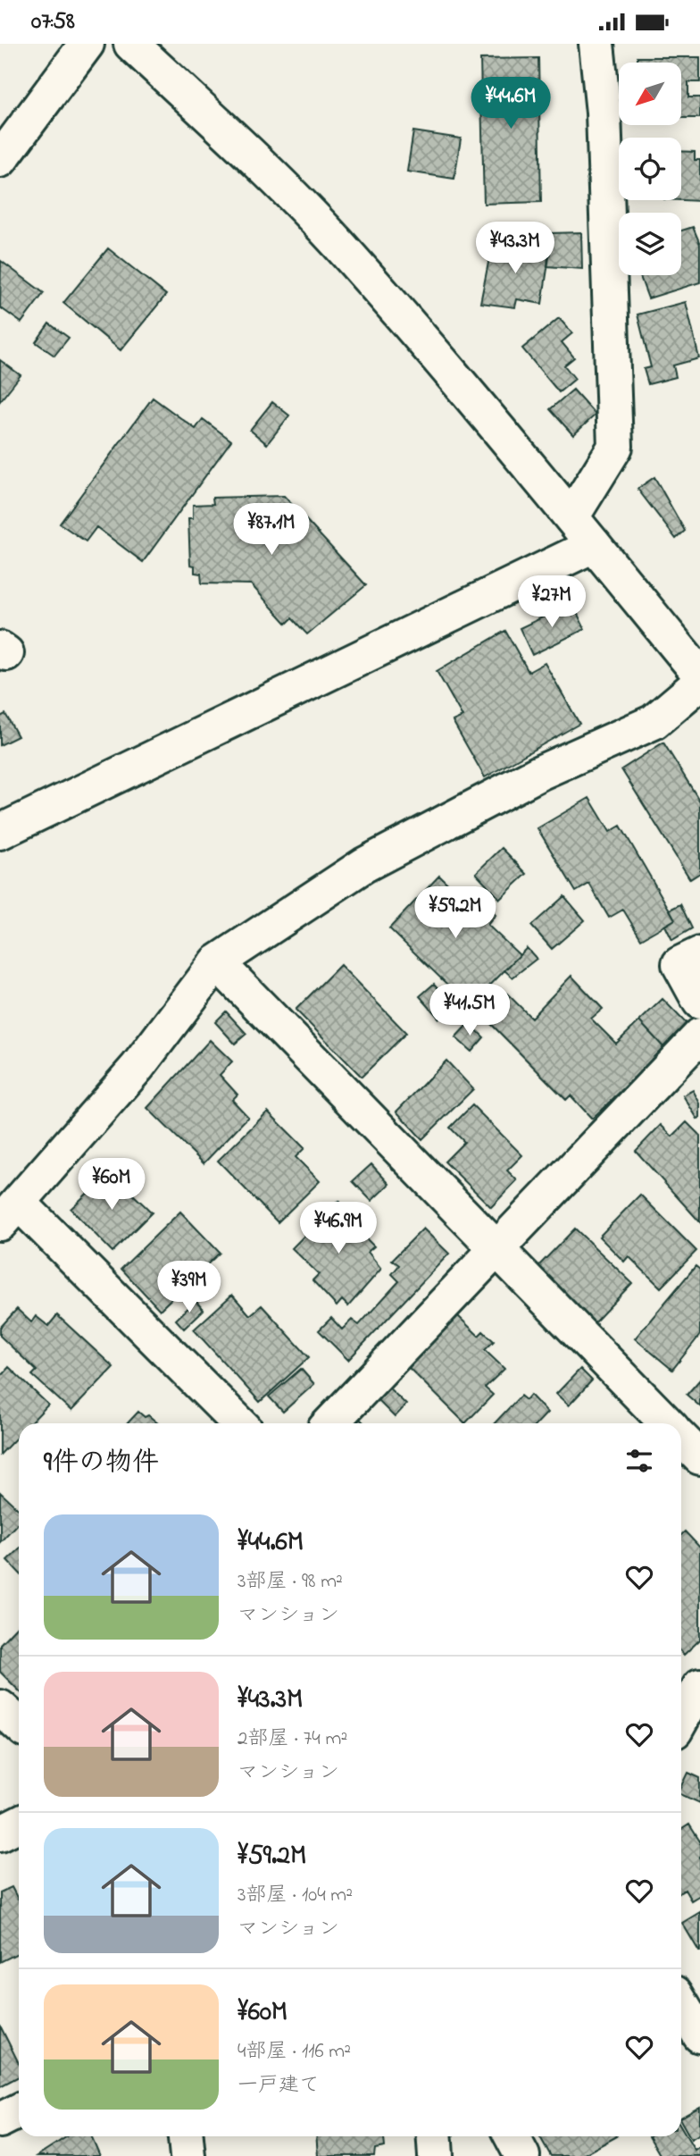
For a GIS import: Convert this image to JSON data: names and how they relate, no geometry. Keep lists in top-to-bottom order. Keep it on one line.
{"north":"bottom left","page":{"status":"07:58","price":["¥44.6M","¥43.3M","¥87.1M","¥27M","¥59.2M","¥41.5M","¥60M","¥46.9M","¥39M"],"heading":"9件の物件","list":[{"name":"¥44.6M","note":"3部屋 · 98 m² · マンション"},{"name":"¥43.3M","note":"2部屋 · 74 m² · マンション"},{"name":"¥59.2M","note":"3部屋 · 104 m² · マンション"},{"name":"¥60M","note":"4部屋 · 116 m² · 一戸建て"}]}}
